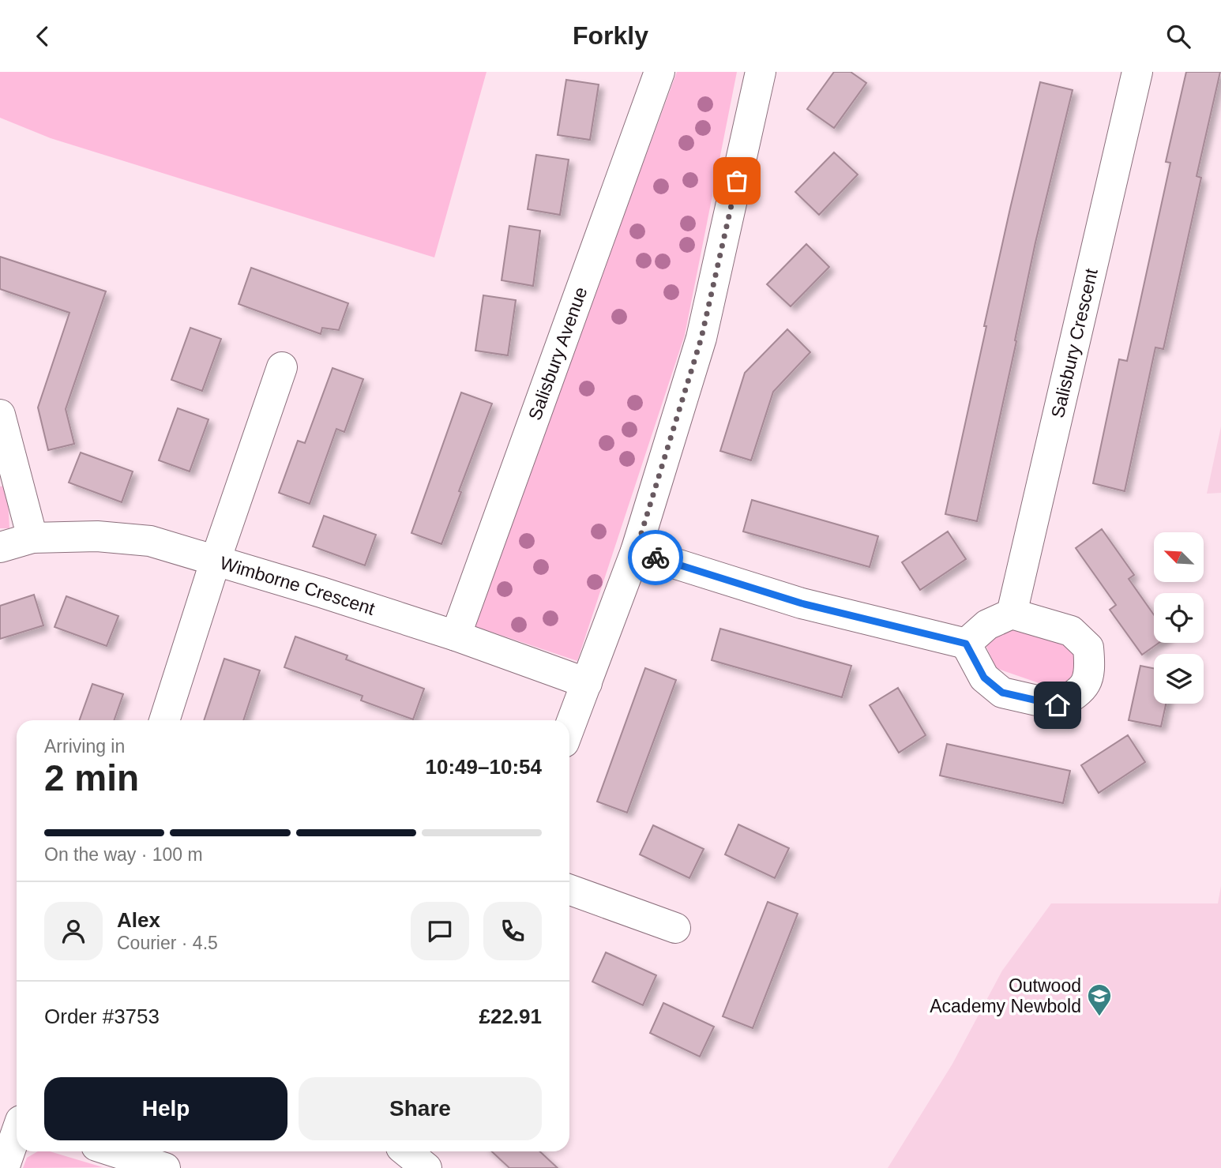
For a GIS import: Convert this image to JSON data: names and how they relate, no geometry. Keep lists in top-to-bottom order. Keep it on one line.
{"streets":{"street":["Salisbury Crescent","Salisbury Avenue","Wimborne Crescent"]},"crossings":[["Salisbury Avenue","Wimborne Crescent"]],"places":{"school or university":["Outwood Academy Newbold"]},"north":"top left","page":{"header":"Forkly","heading":["2 min","Arriving in","10:49–10:54"],"panel":["Alex","Courier · 4.5","Order #3753","£22.91"],"bar":"On the way · 100 m","buttons":["Help","Share"]}}
